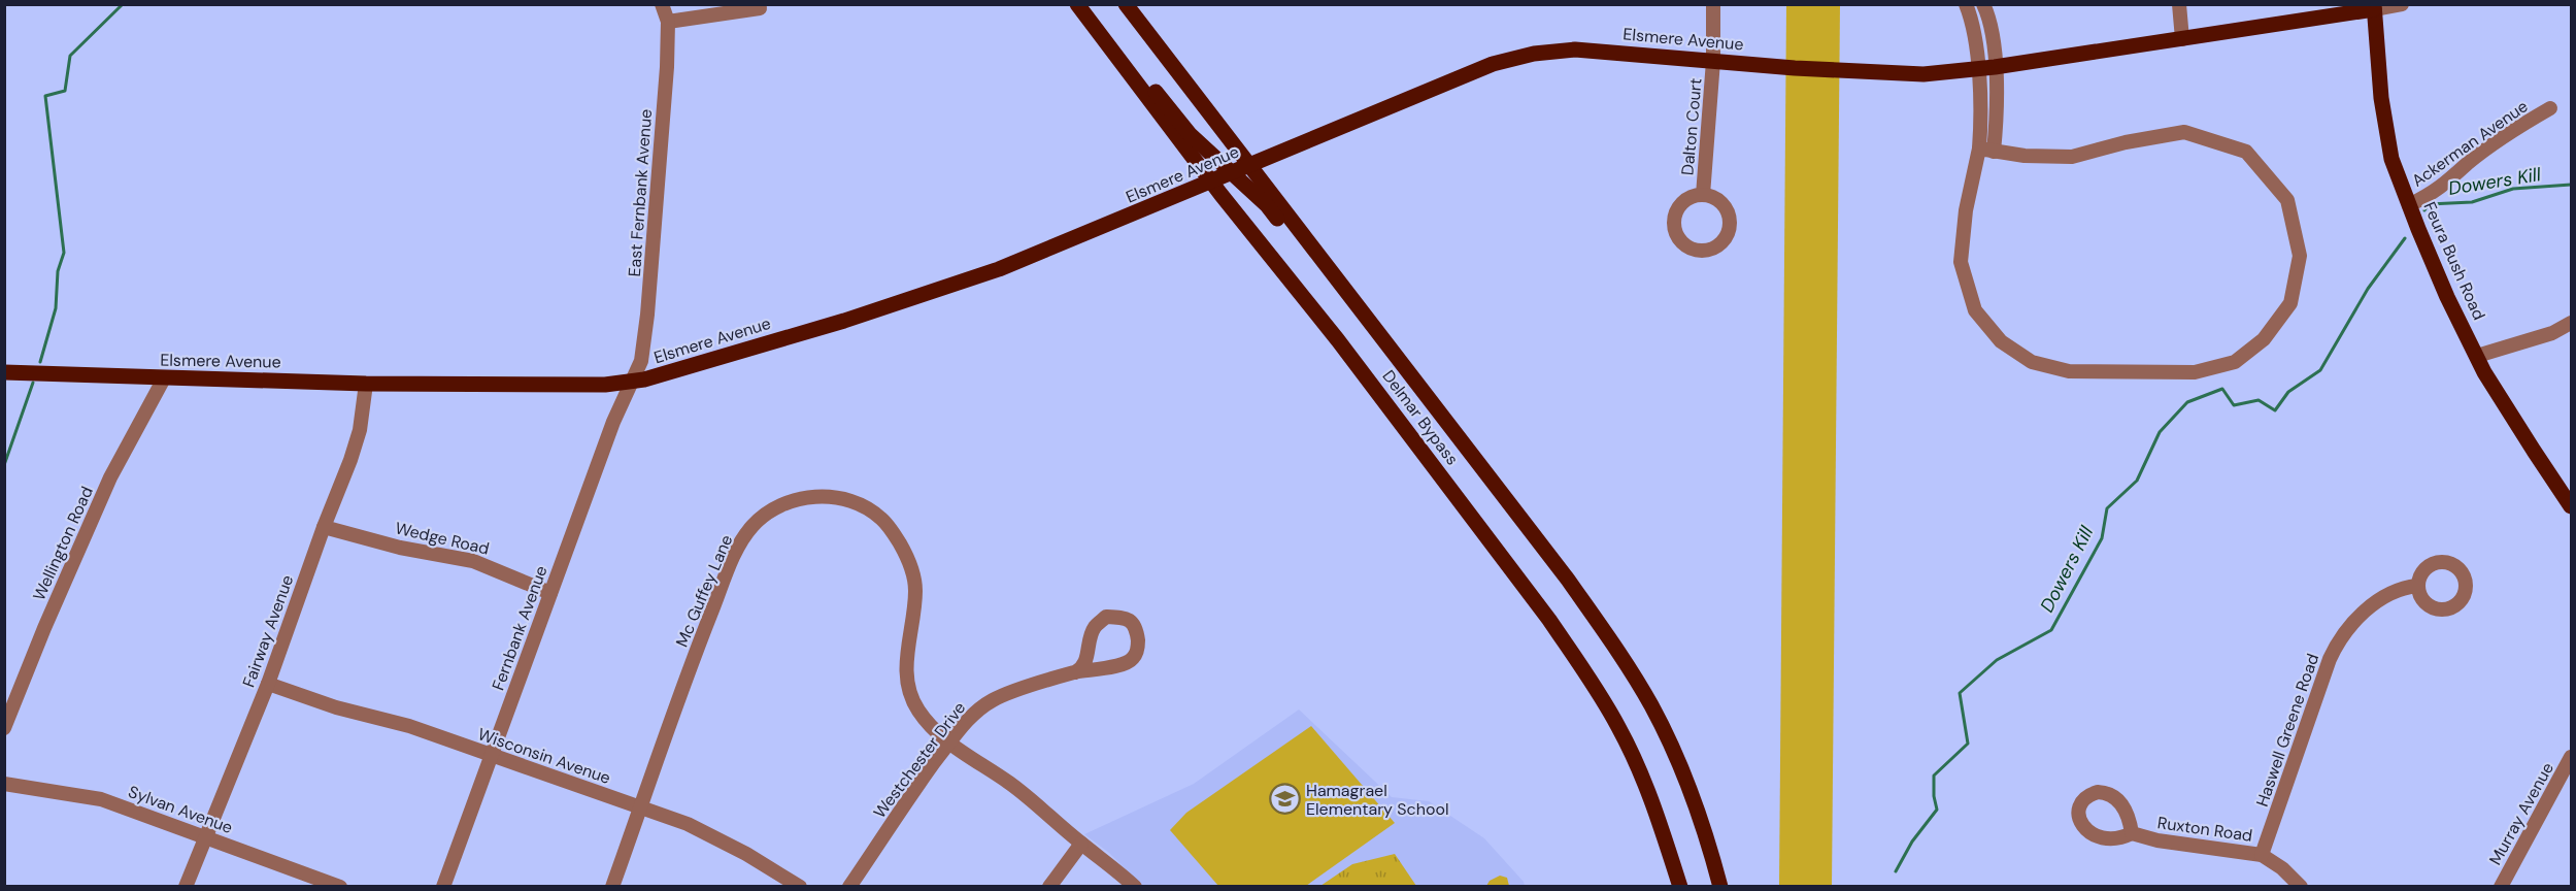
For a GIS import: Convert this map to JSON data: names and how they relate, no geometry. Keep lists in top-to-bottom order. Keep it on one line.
{"streets":{"main road":["Elsmere Avenue","Feura Bush Road","Delmar Bypass"],"street":["Dalton Court","Ackerman Avenue","East Fernbank Avenue","Wedge Road","Wellington Road","Mc Guffey Lane","Fernbank Avenue","Fairway Avenue","Haswell Greene Road","Wisconsin Avenue","Westchester Drive","Sylvan Avenue","Murray Avenue","Ruxton Road"]},"crossings":[["Elsmere Avenue","Dalton Court"],["Elsmere Avenue","East Fernbank Avenue"],["Elsmere Avenue","Feura Bush Road"],["Elsmere Avenue","Delmar Bypass"],["Elsmere Avenue","Wellington Road"],["Elsmere Avenue","Fernbank Avenue"],["Elsmere Avenue","Fairway Avenue"],["Ackerman Avenue","Feura Bush Road"],["East Fernbank Avenue","Fernbank Avenue"],["Wedge Road","Fernbank Avenue"],["Wedge Road","Fairway Avenue"],["Mc Guffey Lane","Wisconsin Avenue"],["Mc Guffey Lane","Westchester Drive"],["Fernbank Avenue","Wisconsin Avenue"],["Fairway Avenue","Wisconsin Avenue"],["Fairway Avenue","Sylvan Avenue"],["Haswell Greene Road","Ruxton Road"]],"water":["Dowers Kill"],"places":{"school or university":["Hamagrael Elementary School"]}}
